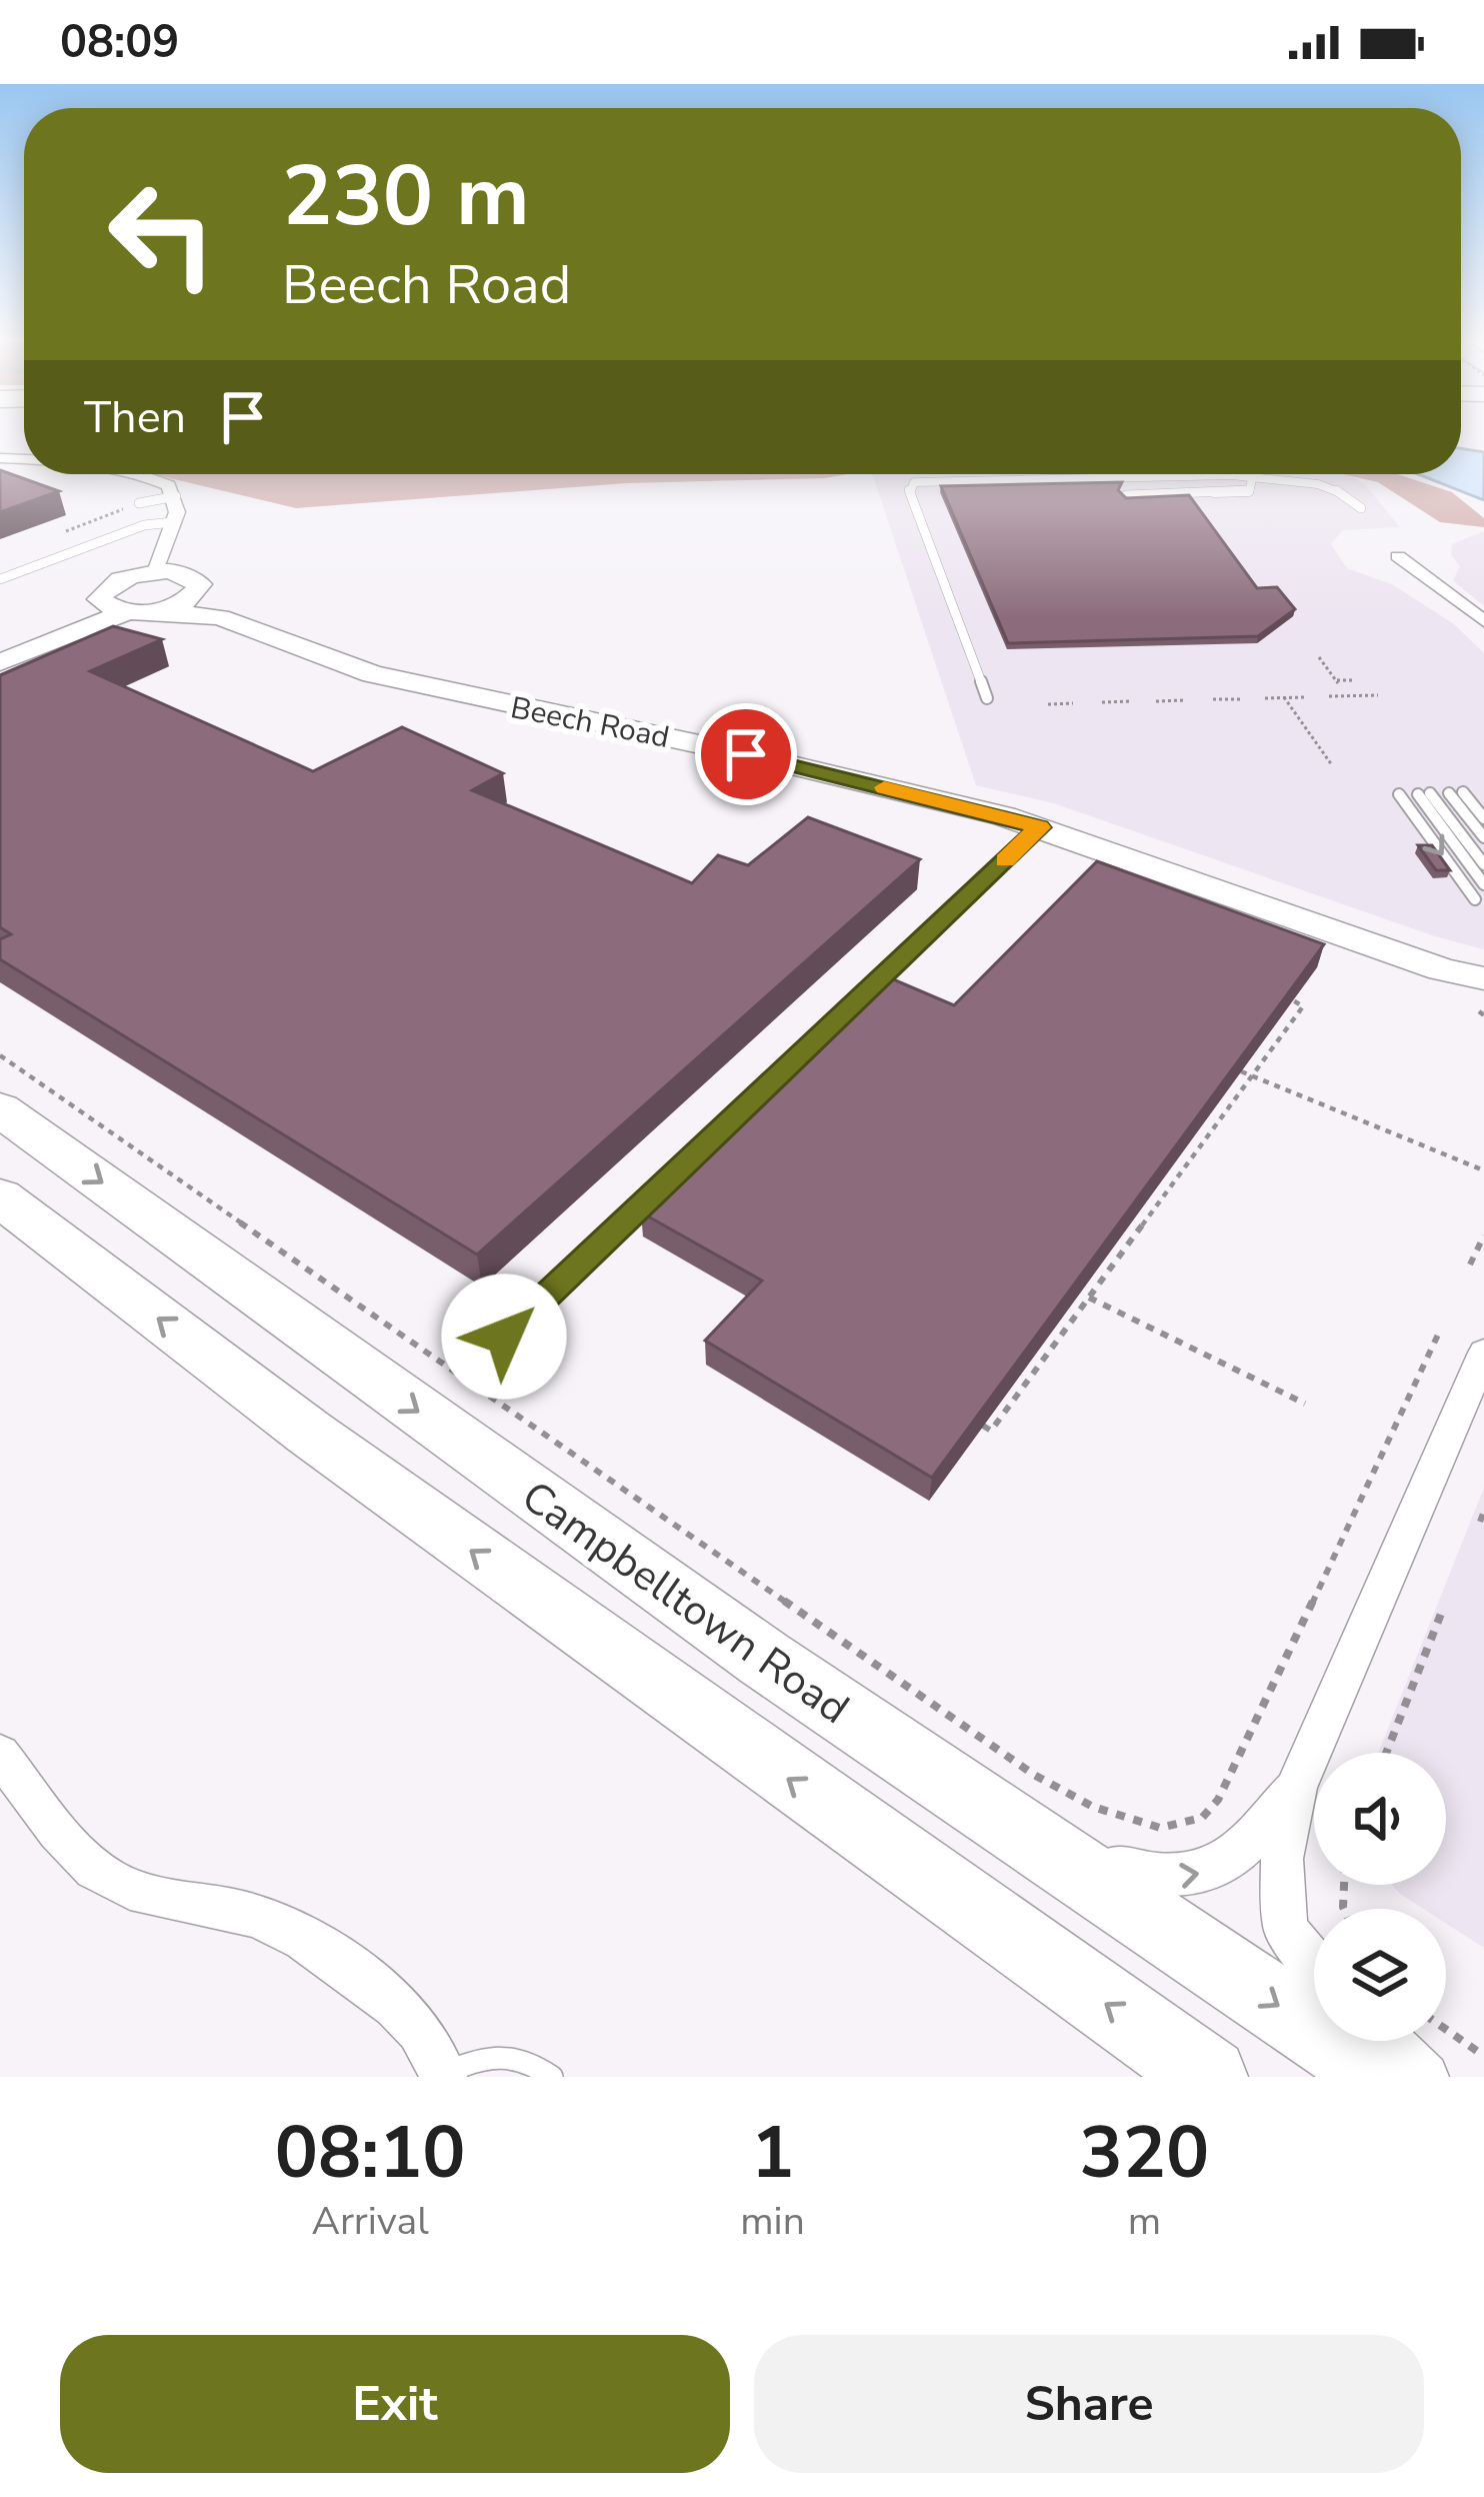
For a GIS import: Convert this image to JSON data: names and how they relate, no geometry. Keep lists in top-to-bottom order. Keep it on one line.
{"streets":{"main road":["Beech Road","Campbelltown Road"]},"page":{"status":"08:09","turn":["230 m","Beech Road"],"then":"Then","eta":["08:10","Arrival","1","min","320","m"],"buttons":["Exit","Share"]}}
